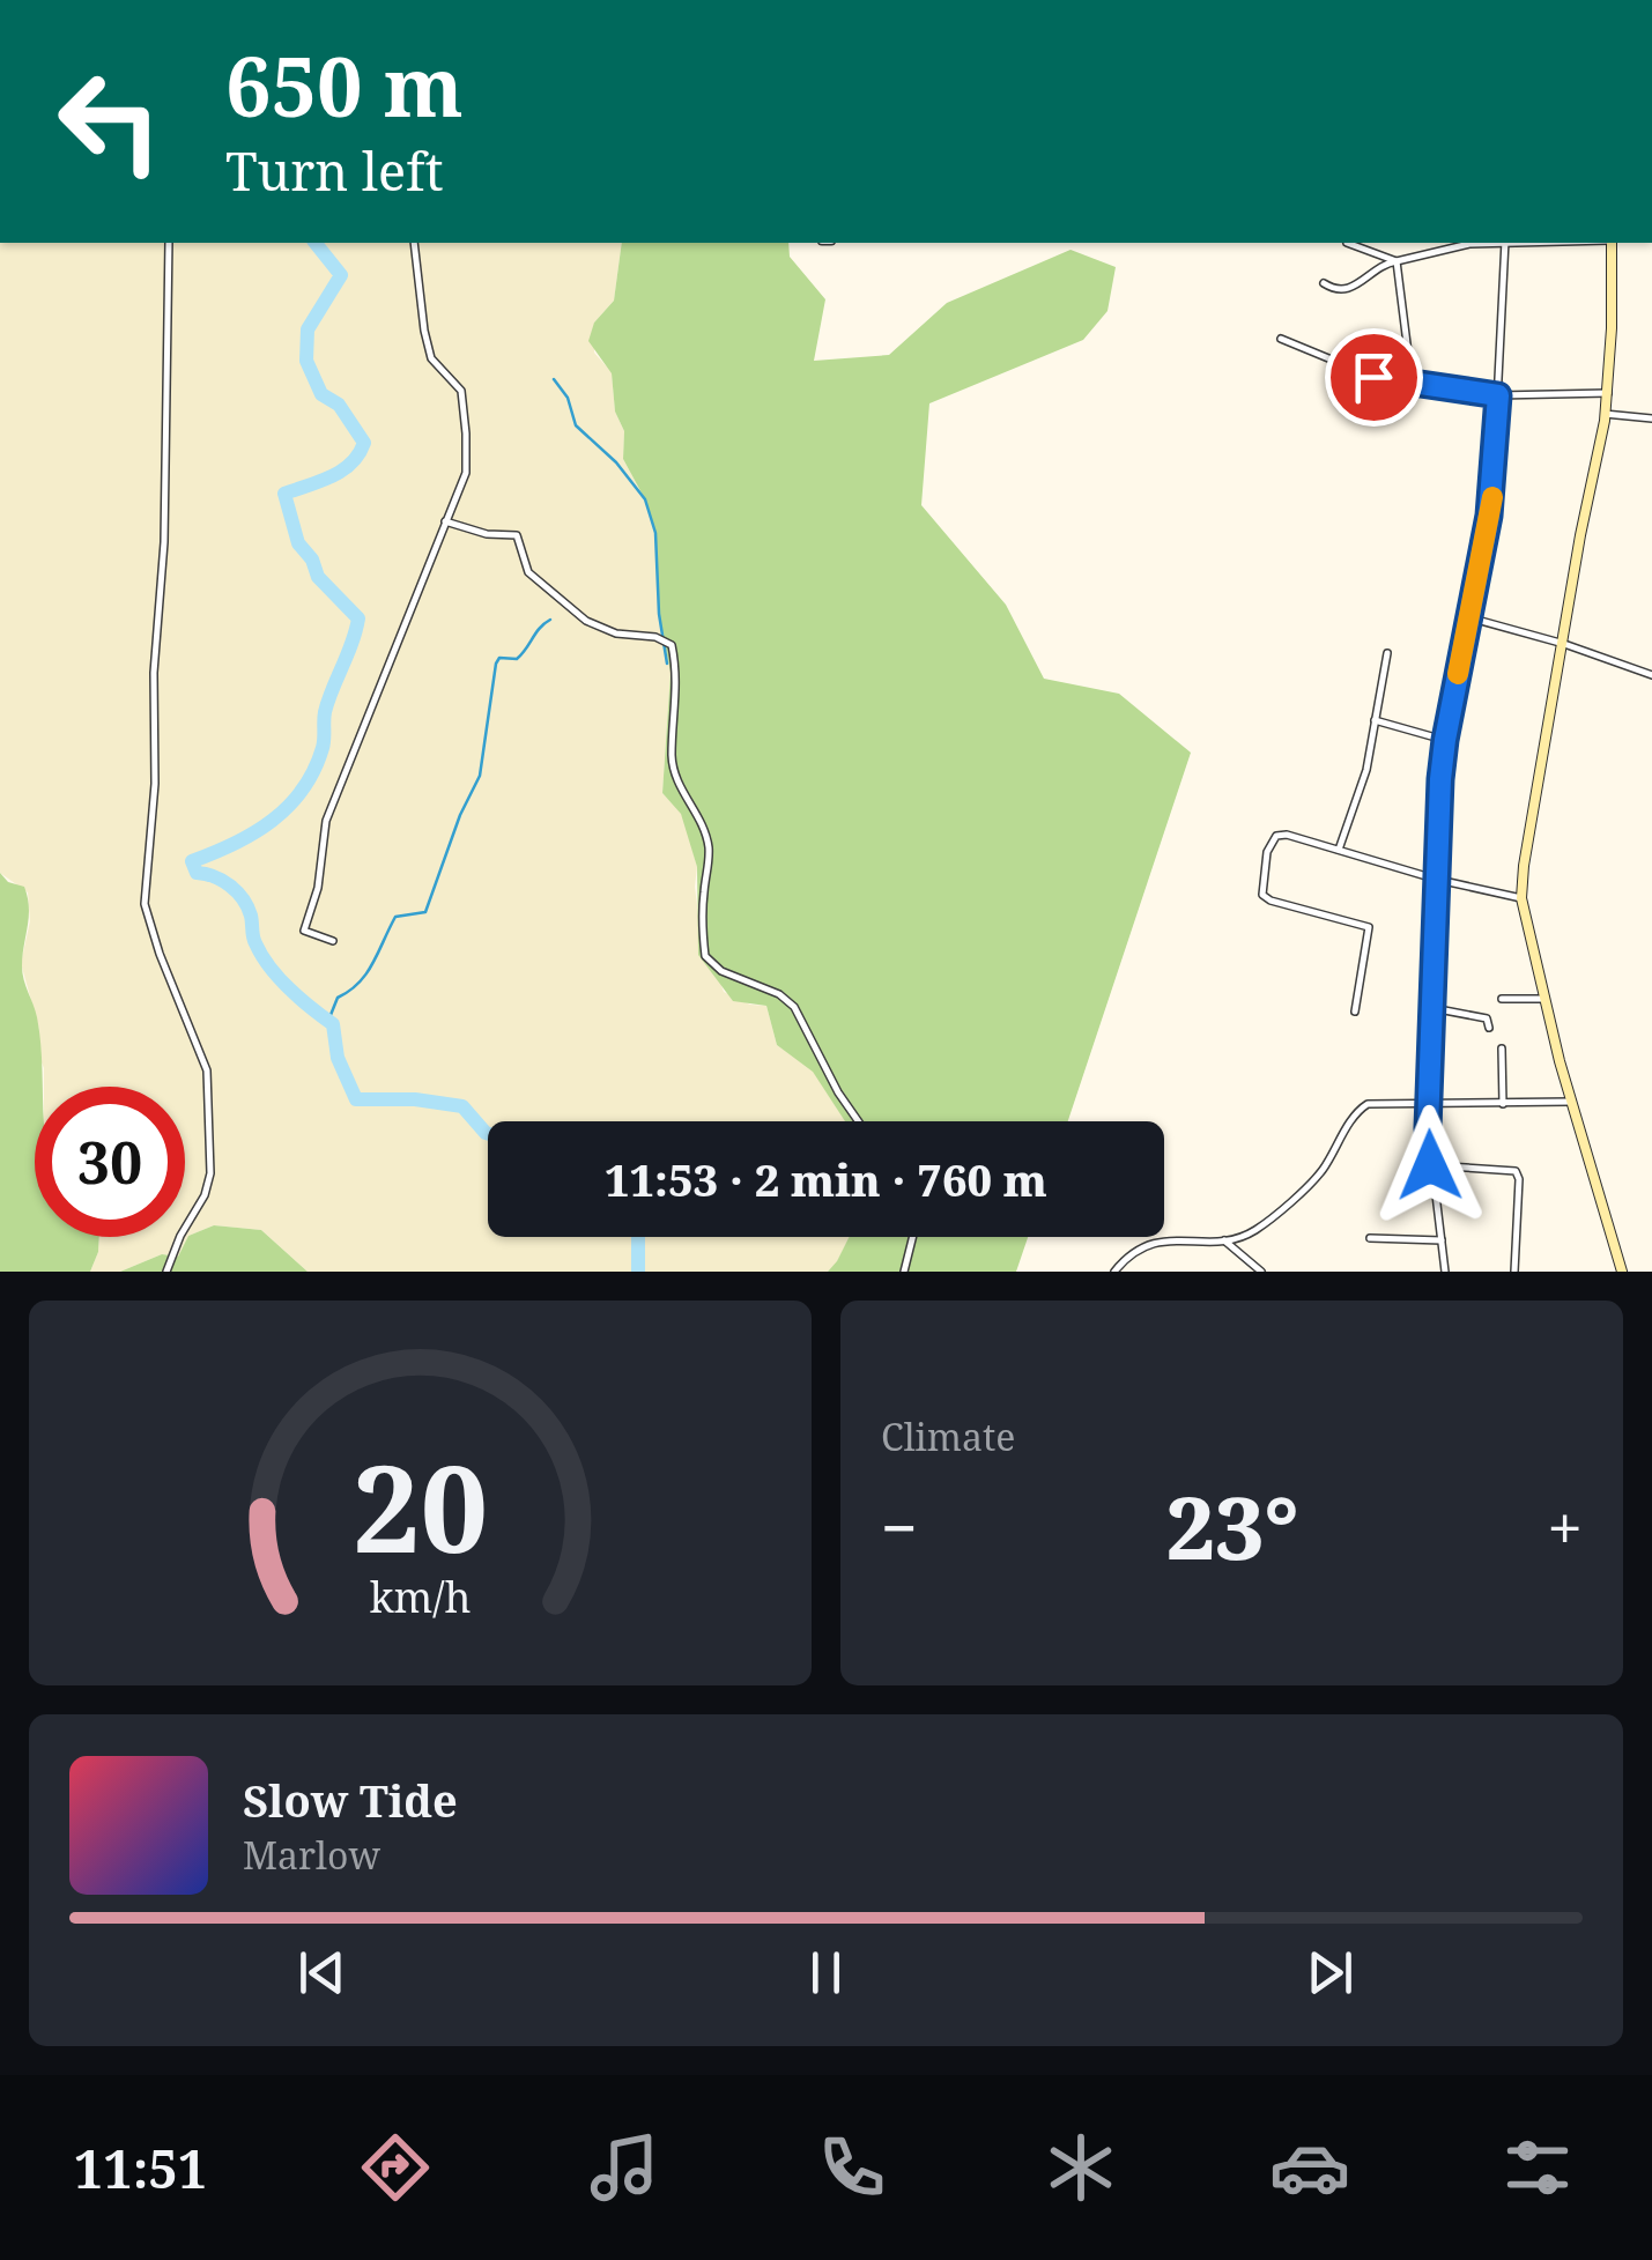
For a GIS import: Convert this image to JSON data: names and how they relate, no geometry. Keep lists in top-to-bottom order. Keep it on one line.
{"page":{"turn":["650 m","Turn left"],"limit":"30","trip":"11:53 · 2 min · 760 m","tile":"Climate","heat":["−","23°","+"],"song":["Slow Tide","Marlow"],"tabs":"11:51","gauge":["20","km/h"]}}
